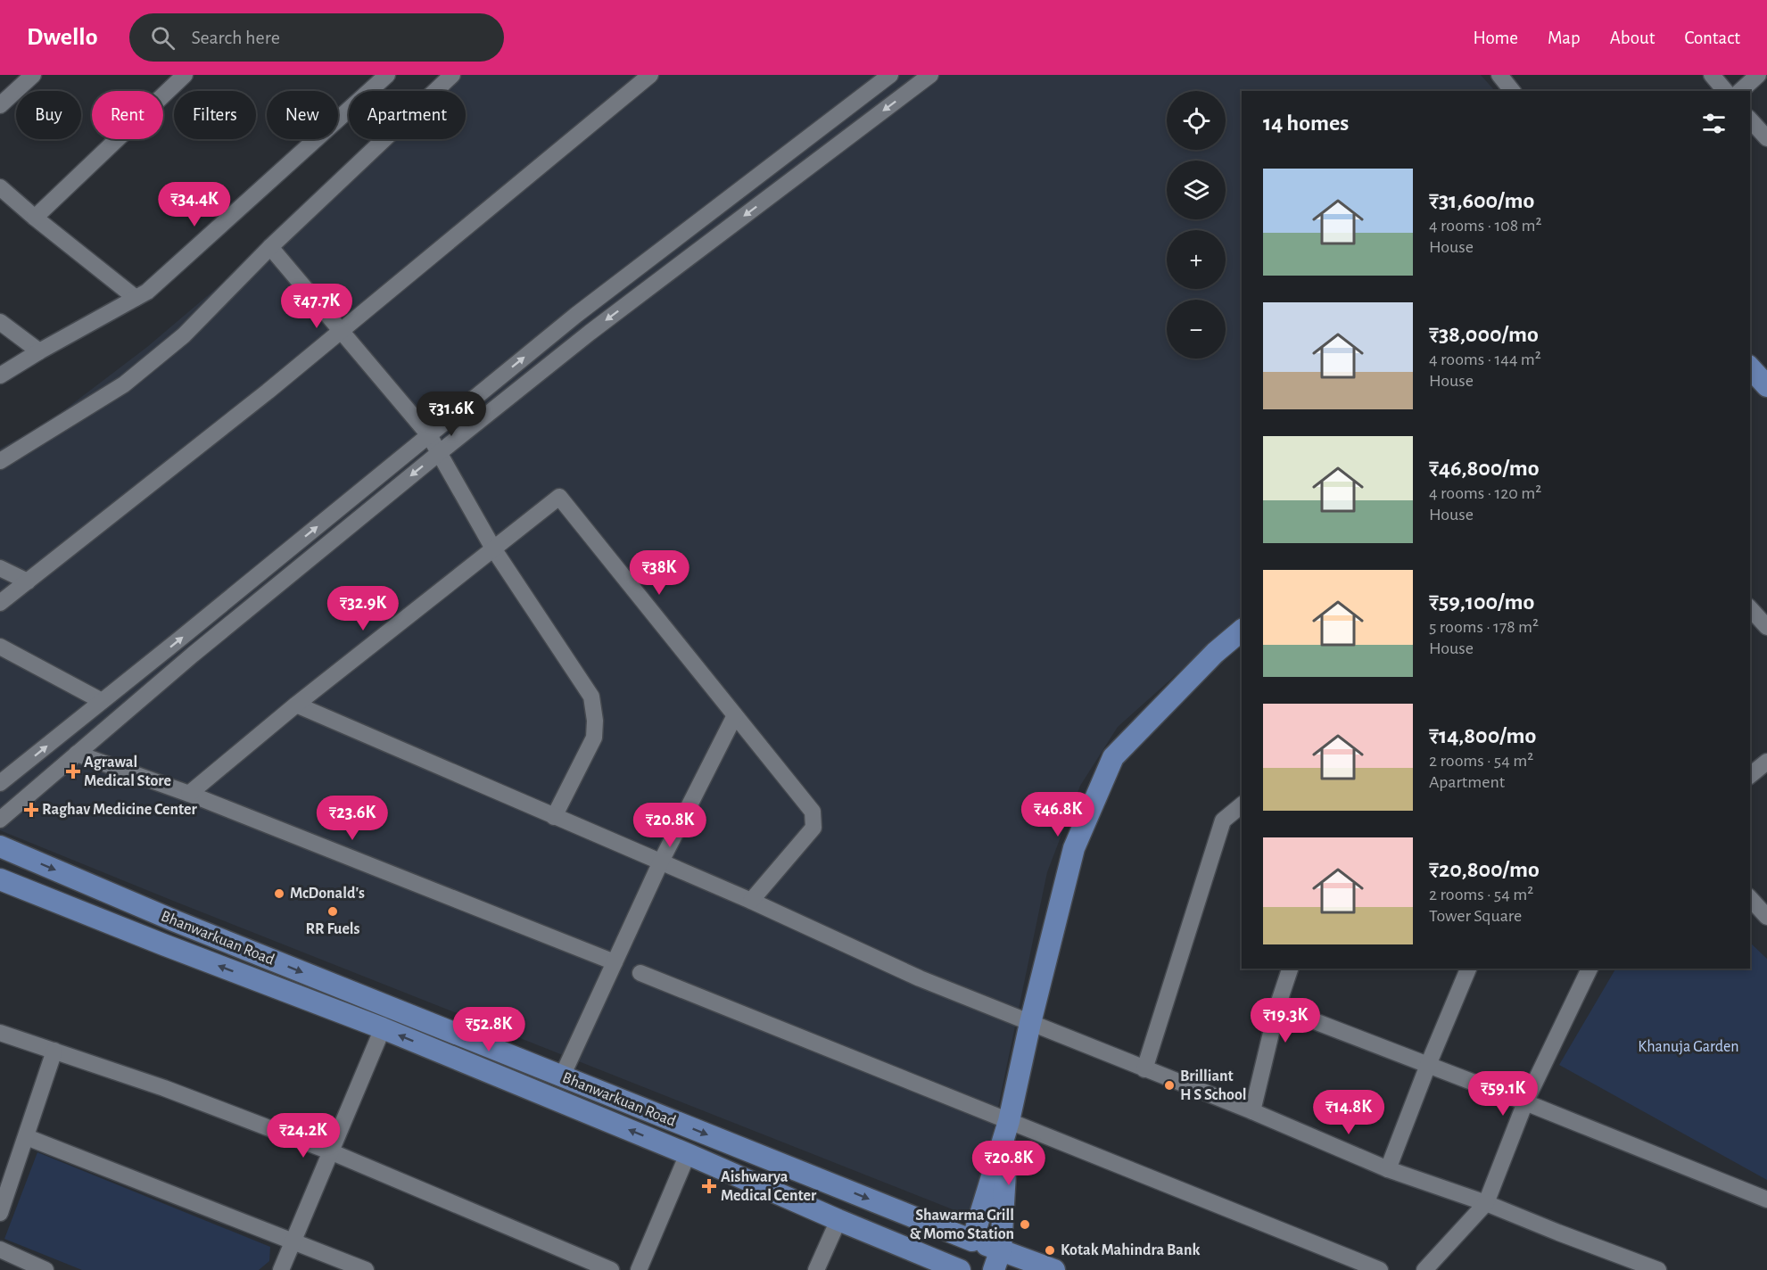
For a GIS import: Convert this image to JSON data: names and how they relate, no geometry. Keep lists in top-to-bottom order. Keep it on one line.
{"streets":{"main road":["Bhanwarkuan Road"]},"parks":["Khanuja Garden"],"places":{"health":["Agrawal Medical Store","Raghav Medicine Center","Aishwarya Medical Center"],"other":["McDonald's","RR Fuels","Brilliant H S School","Shawarma Grill & Momo Station","Kotak Mahindra Bank"]},"page":{"header":"Dwello","search":"Search here","nav":["Home","Map","About","Contact"],"map_buttons":["+","−"],"chip":["Buy","Rent","Filters","New","Apartment"],"heading":"14 homes","list":[{"name":"₹31,600/mo","note":"4 rooms · 108 m² · House"},{"name":"₹38,000/mo","note":"4 rooms · 144 m² · House"},{"name":"₹46,800/mo","note":"4 rooms · 120 m² · House"},{"name":"₹59,100/mo","note":"5 rooms · 178 m² · House"},{"name":"₹14,800/mo","note":"2 rooms · 54 m² · Apartment"},{"name":"₹20,800/mo","note":"2 rooms · 54 m² · Tower Square"}],"price":["₹34.4K","₹47.7K","₹31.6K","₹38K","₹32.9K","₹46.8K","₹23.6K","₹20.8K","₹19.3K","₹52.8K","₹59.1K","₹14.8K","₹24.2K","₹20.8K"]}}
